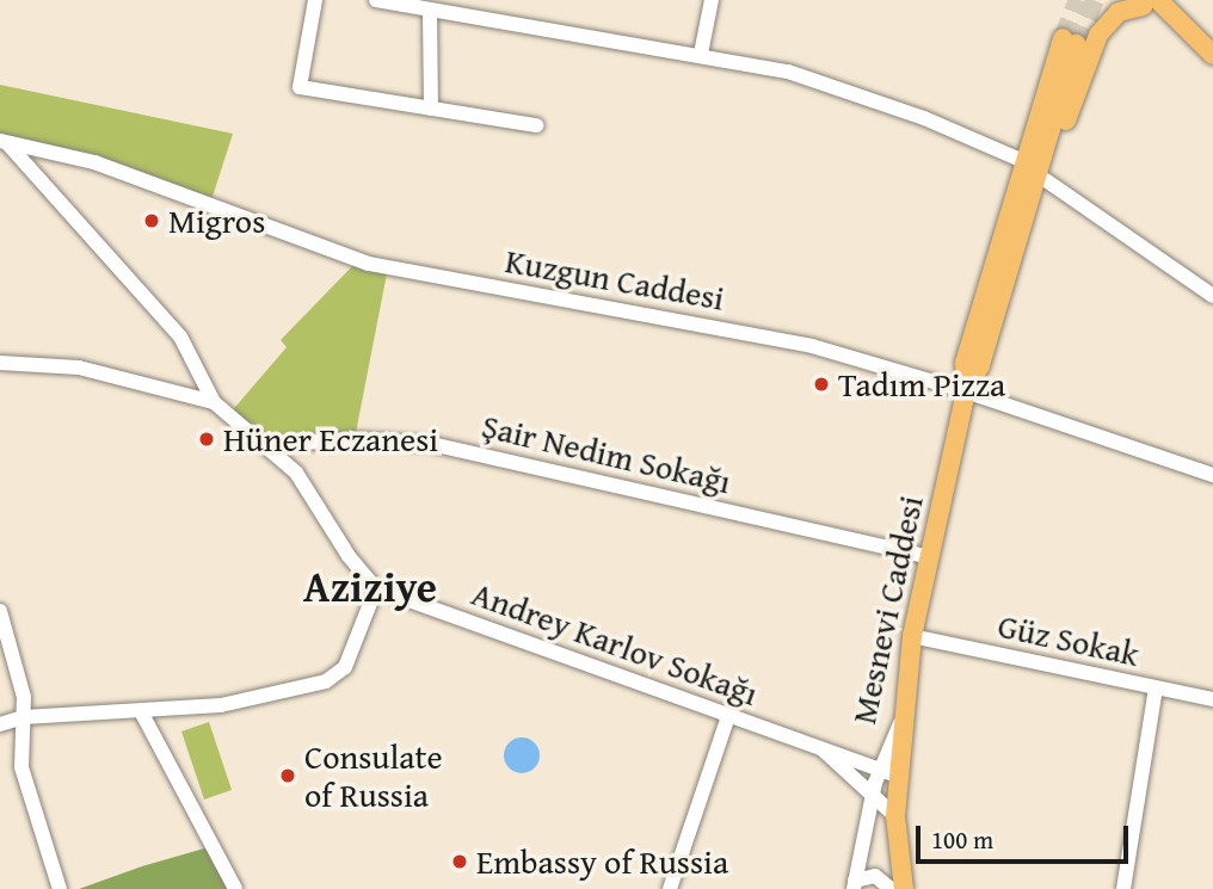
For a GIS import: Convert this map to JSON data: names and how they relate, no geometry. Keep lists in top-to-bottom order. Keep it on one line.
{"streets":{"main road":["Mesnevi Caddesi"],"street":["Kuzgun Caddesi","Şair Nedim Sokağı","Güz Sokak","Andrey Karlov Sokağı"]},"crossings":[["Kuzgun Caddesi","Mesnevi Caddesi"],["Şair Nedim Sokağı","Mesnevi Caddesi"],["Mesnevi Caddesi","Güz Sokak"],["Mesnevi Caddesi","Andrey Karlov Sokağı"]],"districts":["Aziziye"],"places":["Migros","Tadım Pizza","Hüner Eczanesi","Consulate of Russia","Embassy of Russia"],"scale_bar":"100 m"}
